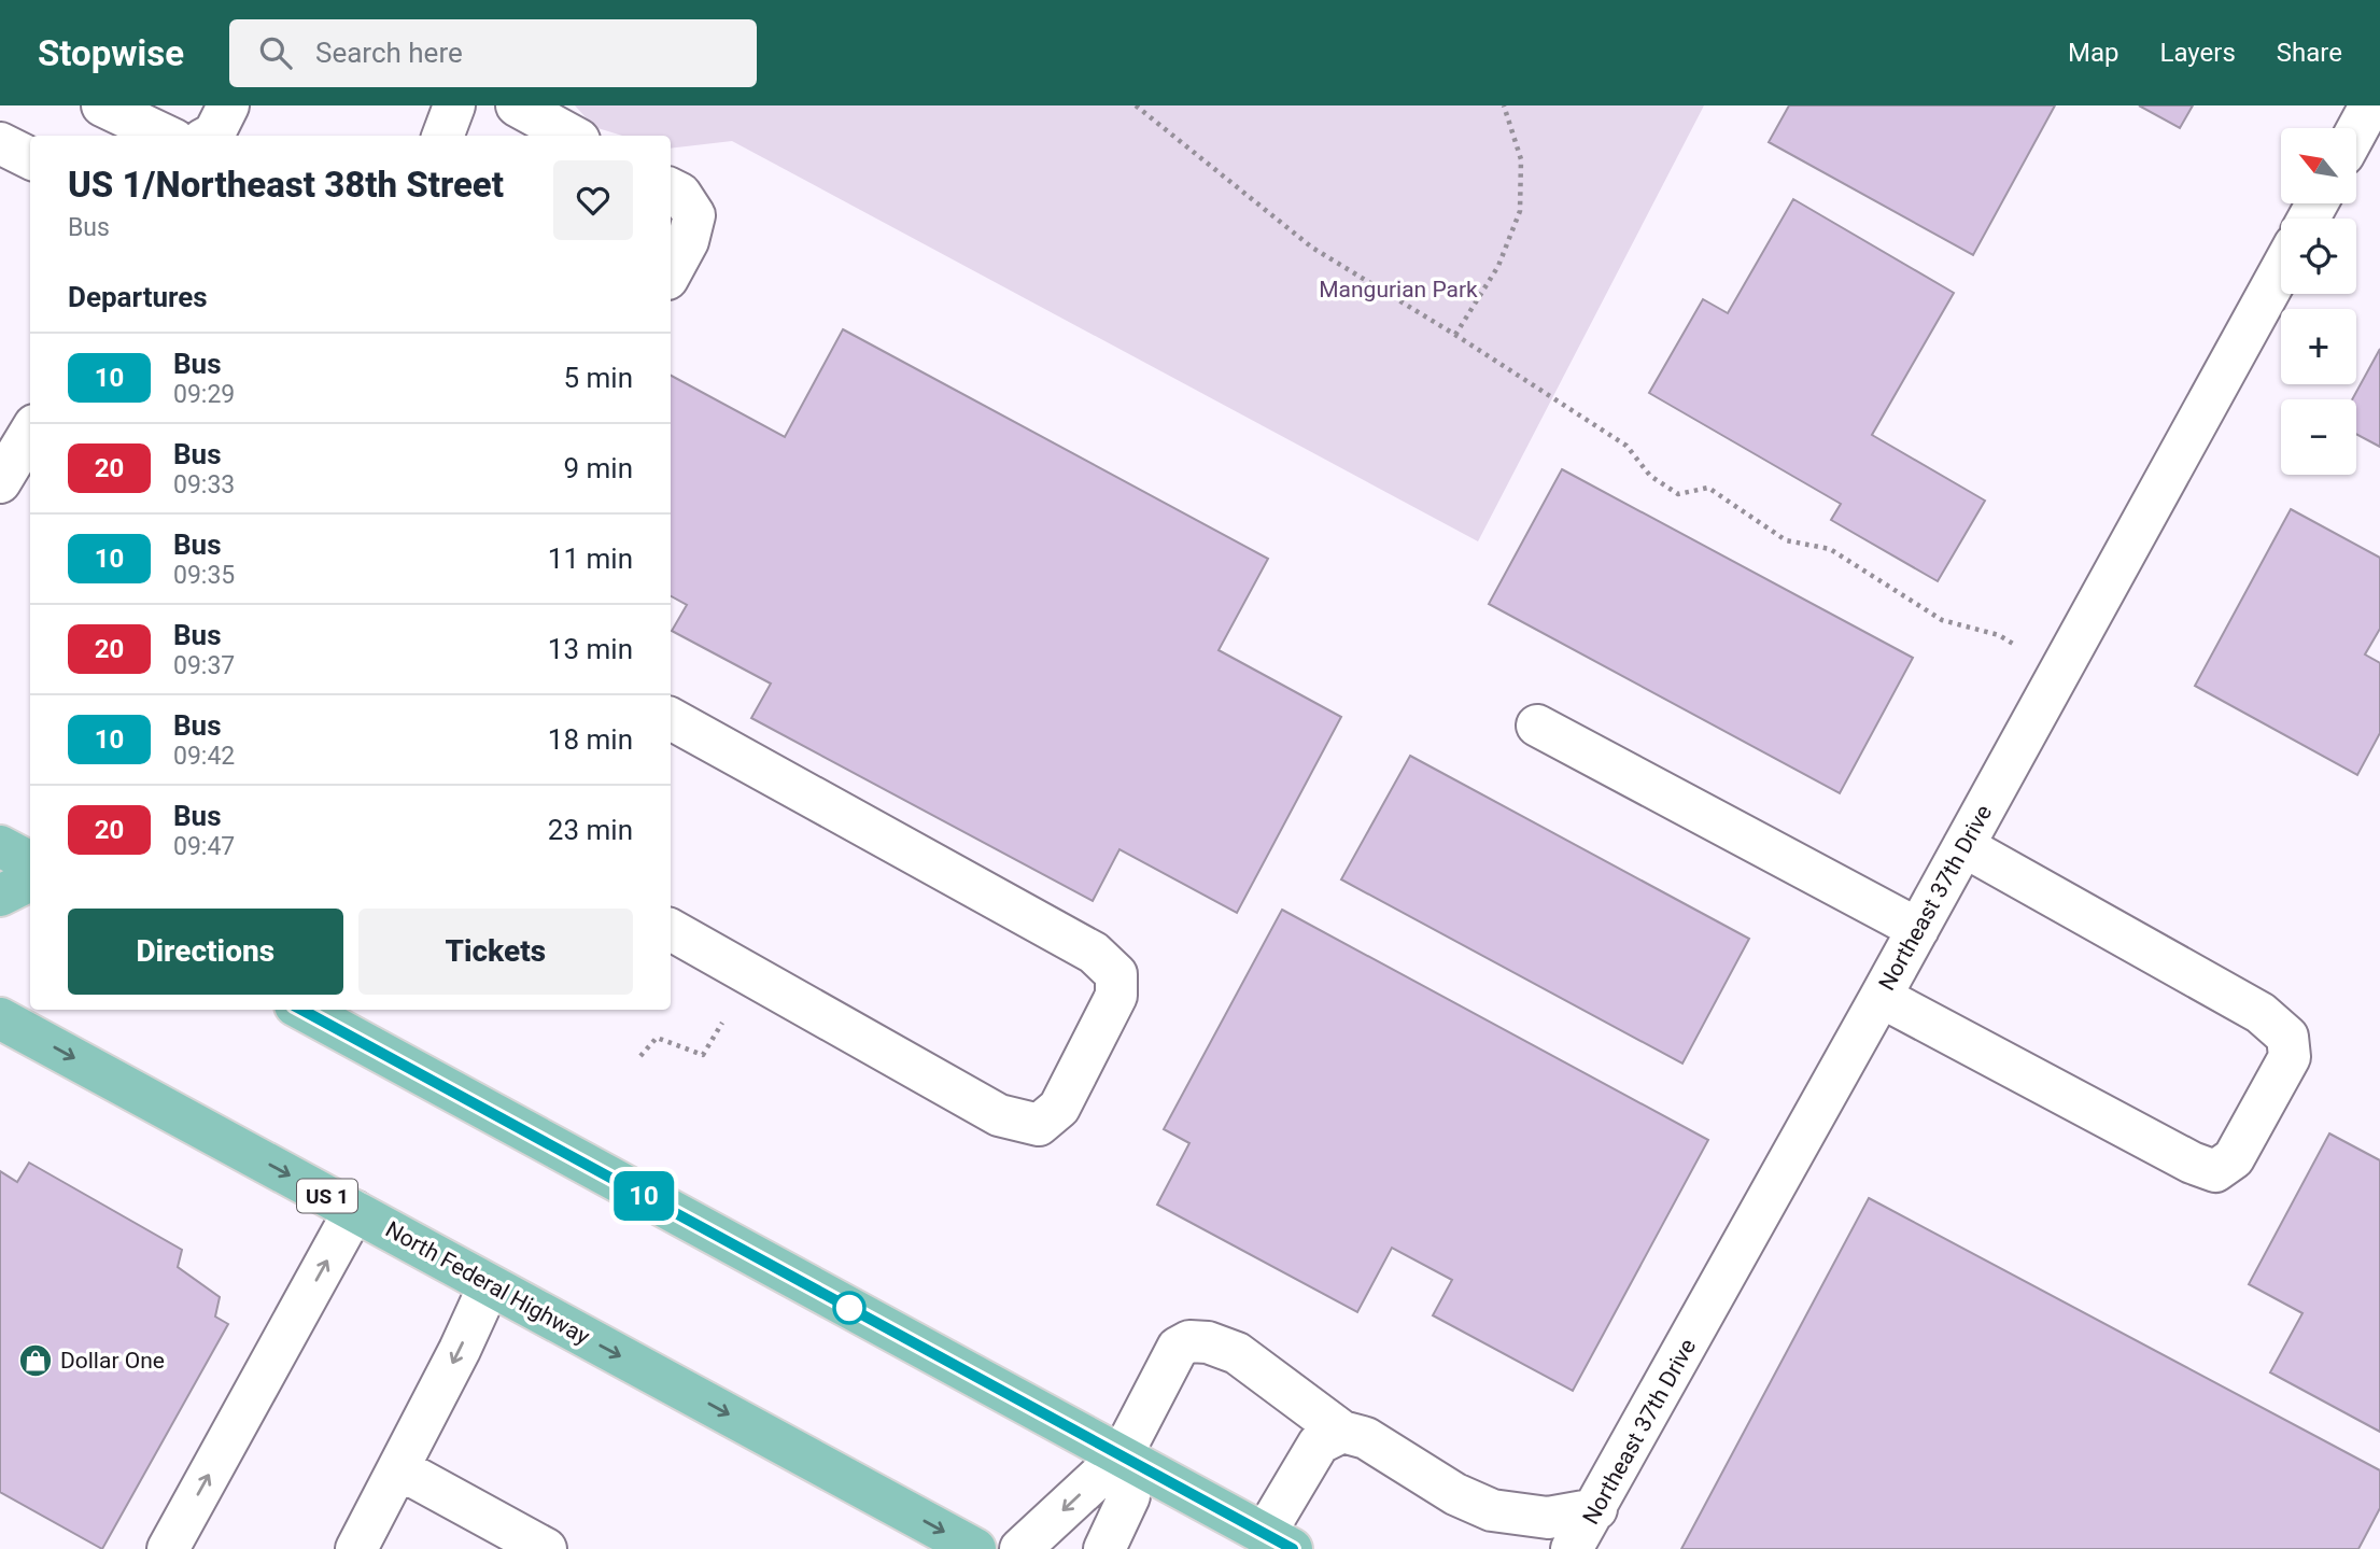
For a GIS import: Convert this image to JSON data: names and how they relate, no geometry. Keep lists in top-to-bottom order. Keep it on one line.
{"streets":{"main road":["US 1","North Federal Highway"],"street":["Northeast 37th Drive"]},"parks":["Mangurian Park"],"places":{"shop":["Dollar One"]},"lines":["bus line 10"],"north":"top left","page":{"header":"Stopwise","search":"Search here","nav":["Map","Layers","Share"],"on_map":"10","map_buttons":["+","−"],"heading":[["US 1/Northeast 38th Street","Bus"],"Departures"],"list":[{"mark":"10","name":"Bus","note":"09:29","value":"5 min"},{"mark":"20","name":"Bus","note":"09:33","value":"9 min"},{"mark":"10","name":"Bus","note":"09:35","value":"11 min"},{"mark":"20","name":"Bus","note":"09:37","value":"13 min"},{"mark":"10","name":"Bus","note":"09:42","value":"18 min"},{"mark":"20","name":"Bus","note":"09:47","value":"23 min"}],"buttons":["Directions","Tickets"]}}
